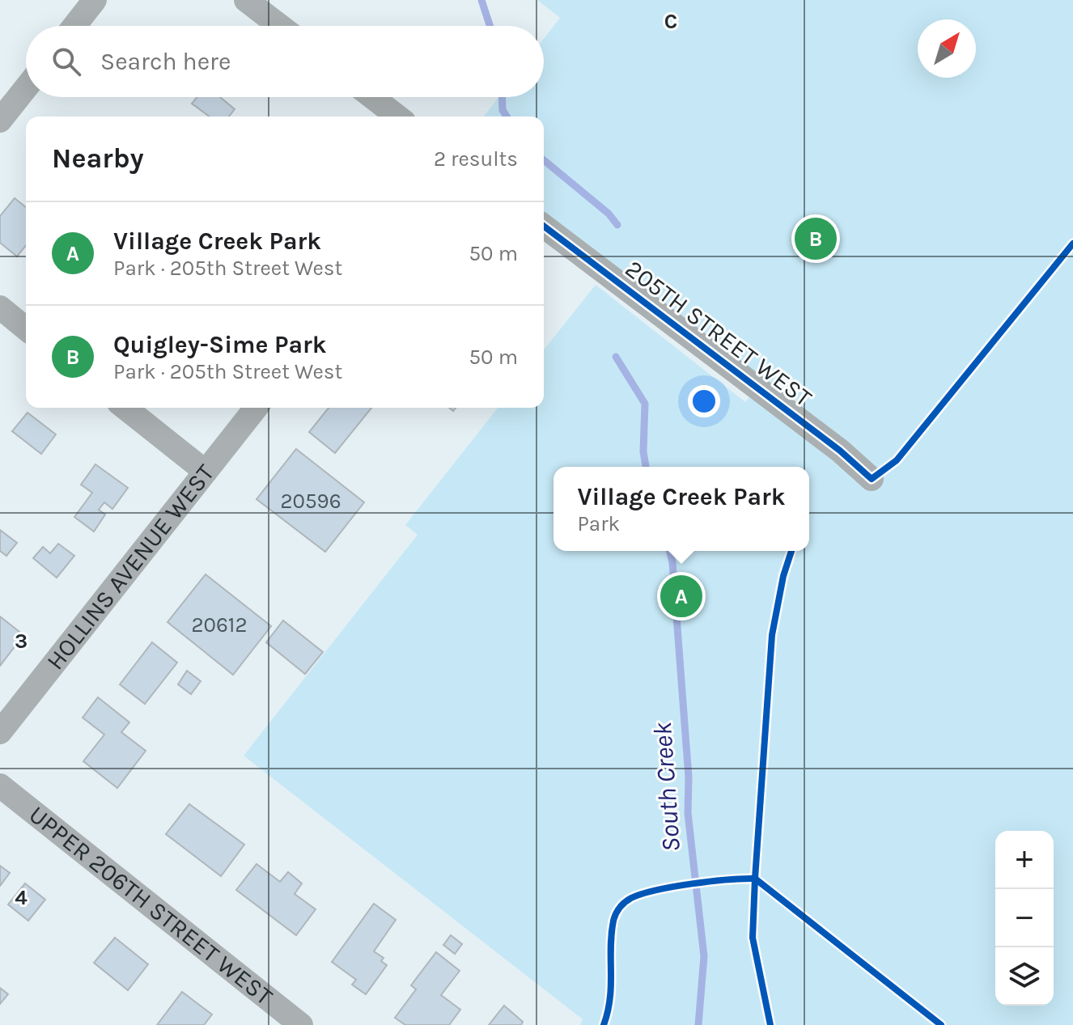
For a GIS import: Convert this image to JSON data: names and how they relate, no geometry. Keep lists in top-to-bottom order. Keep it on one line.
{"streets":{"street":["205TH STREET WEST","HOLLINS AVENUE WEST","UPPER 206TH STREET WEST"]},"water":["South Creek"],"house_numbers":["20596","20612"],"north":"top right","page":{"search":"Search here","heading":["Nearby","2 results"],"list":[{"mark":"A","name":"Village Creek Park","note":"Park · 205th Street West","value":"50 m"},{"mark":"B","name":"Quigley-Sime Park","note":"Park · 205th Street West","value":"50 m"}],"pins":["B","A"],"popup":["Village Creek Park","Park"],"map_buttons":["+","−"]},"grid":{"columns":["C"],"rows":["3","4"]}}
